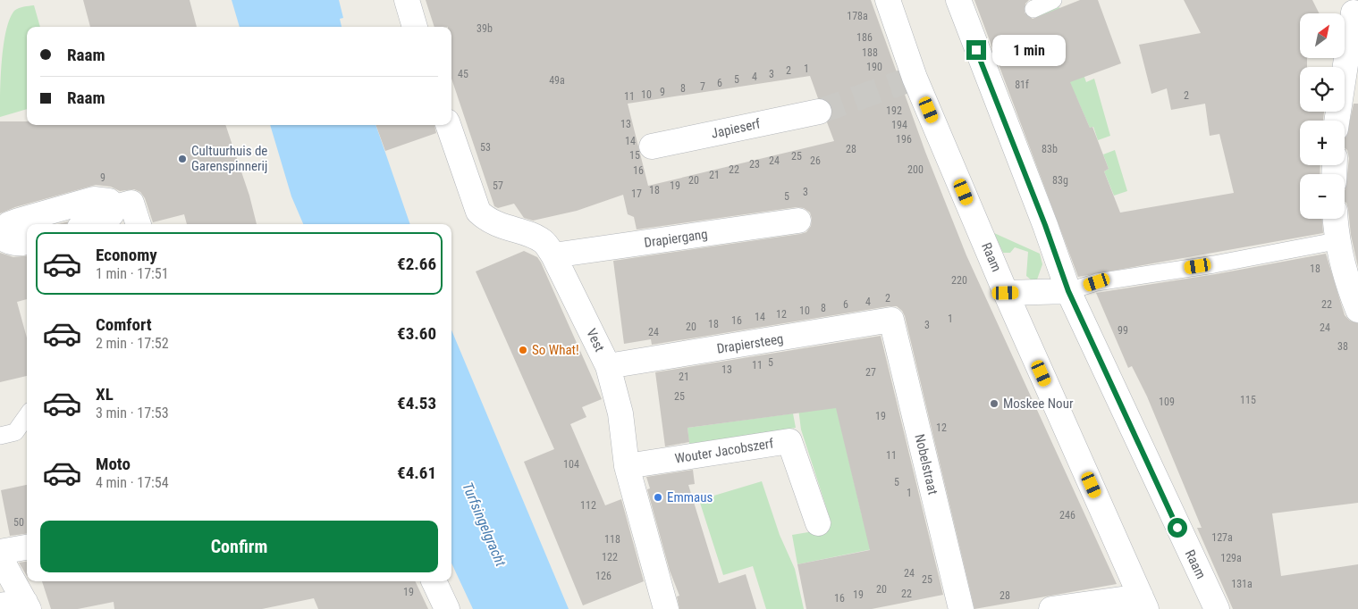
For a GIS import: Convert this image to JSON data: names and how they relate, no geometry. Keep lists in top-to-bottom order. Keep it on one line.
{"streets":{"street":["Japieserf","Drapiergang","Raam","Vest","Drapiersteeg","Wouter Jacobszerf","Nobelstraat"]},"crossings":[["Drapiergang","Vest"],["Vest","Drapiersteeg"],["Vest","Wouter Jacobszerf"],["Drapiersteeg","Nobelstraat"]],"water":["Turfsingelgracht"],"places":["Cultuurhuis de Garenspinnerij","So What!","Moskee Nour","Emmaus"],"house_numbers":["178a","39b","186","188","190","1","2","45","3","4","5","49a","6","81f","7","8","9","10","2","11","192","13","194","196","14","53","28","83b","15","25","24","26","23","22","200","16","21","9","20","83g","57","19","18","3","17","5","18","220","2","4","6","22","8","10","12","14","1","16","18","3","20","24","99","24","38","5","11","13","27","21","25","115","109","19","12","11","104","5","1","112","246","50","127a","118","122","129a","24","126","25","131a","20","19","22","19","28","16"],"north":"top right","page":{"map_buttons":["+","−"],"banner":["Raam","Raam"],"bubble":"1 min","list":[{"name":"Economy","note":"1 min · 17:51","value":"€2.66"},{"name":"Comfort","note":"2 min · 17:52","value":"€3.60"},{"name":"XL","note":"3 min · 17:53","value":"€4.53"},{"name":"Moto","note":"4 min · 17:54","value":"€4.61"}],"buttons":"Confirm"}}
